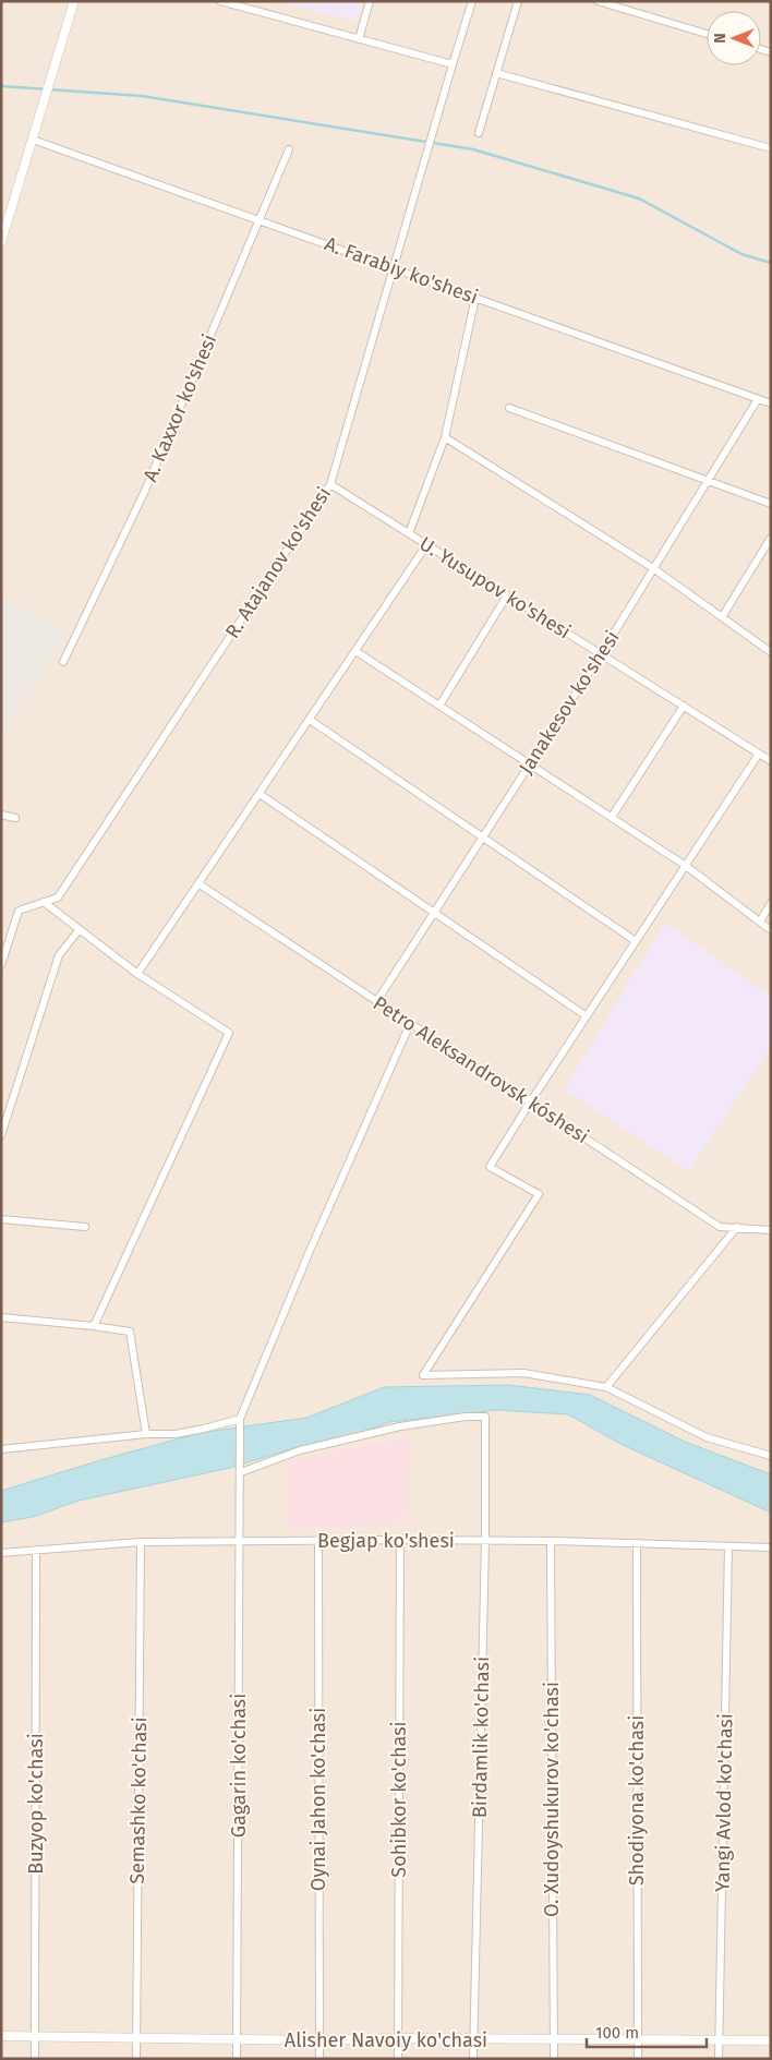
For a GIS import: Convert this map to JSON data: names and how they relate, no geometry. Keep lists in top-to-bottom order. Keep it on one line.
{"streets":{"street":["A. Farabiy ko'shesi","A. Kaxxor ko'shesi","R. Atajanov ko'shesi","U. Yusupov ko'shesi","Janakesov ko'shesi","Petro Aleksandrovsk kóshesi","Begjap ko'shesi","Birdamlik ko'chasi","Gagarin ko'chasi","Oynai Jahon ko'chasi","Sohibkor ko'chasi","O. Xudoyshukurov ko'chasi","Semashko ko'chasi","Shodiyona ko'chasi","Yangi Avlod ko'chasi","Buzyop ko'chasi","Alisher Navoiy ko'chasi"]},"crossings":[["A. Farabiy ko'shesi","A. Kaxxor ko'shesi"],["A. Farabiy ko'shesi","R. Atajanov ko'shesi"],["A. Farabiy ko'shesi","Janakesov ko'shesi"],["R. Atajanov ko'shesi","U. Yusupov ko'shesi"],["U. Yusupov ko'shesi","Janakesov ko'shesi"],["Janakesov ko'shesi","Petro Aleksandrovsk kóshesi"],["Begjap ko'shesi","Birdamlik ko'chasi"],["Begjap ko'shesi","Gagarin ko'chasi"],["Begjap ko'shesi","Oynai Jahon ko'chasi"],["Begjap ko'shesi","Sohibkor ko'chasi"],["Begjap ko'shesi","O. Xudoyshukurov ko'chasi"],["Begjap ko'shesi","Semashko ko'chasi"],["Begjap ko'shesi","Shodiyona ko'chasi"],["Begjap ko'shesi","Yangi Avlod ko'chasi"],["Begjap ko'shesi","Buzyop ko'chasi"],["Birdamlik ko'chasi","Gagarin ko'chasi"],["Birdamlik ko'chasi","Alisher Navoiy ko'chasi"],["Gagarin ko'chasi","Alisher Navoiy ko'chasi"],["Oynai Jahon ko'chasi","Alisher Navoiy ko'chasi"],["Sohibkor ko'chasi","Alisher Navoiy ko'chasi"],["O. Xudoyshukurov ko'chasi","Alisher Navoiy ko'chasi"],["Semashko ko'chasi","Alisher Navoiy ko'chasi"],["Shodiyona ko'chasi","Alisher Navoiy ko'chasi"],["Yangi Avlod ko'chasi","Alisher Navoiy ko'chasi"],["Buzyop ko'chasi","Alisher Navoiy ko'chasi"]],"scale_bar":"100 m","north":"left"}
